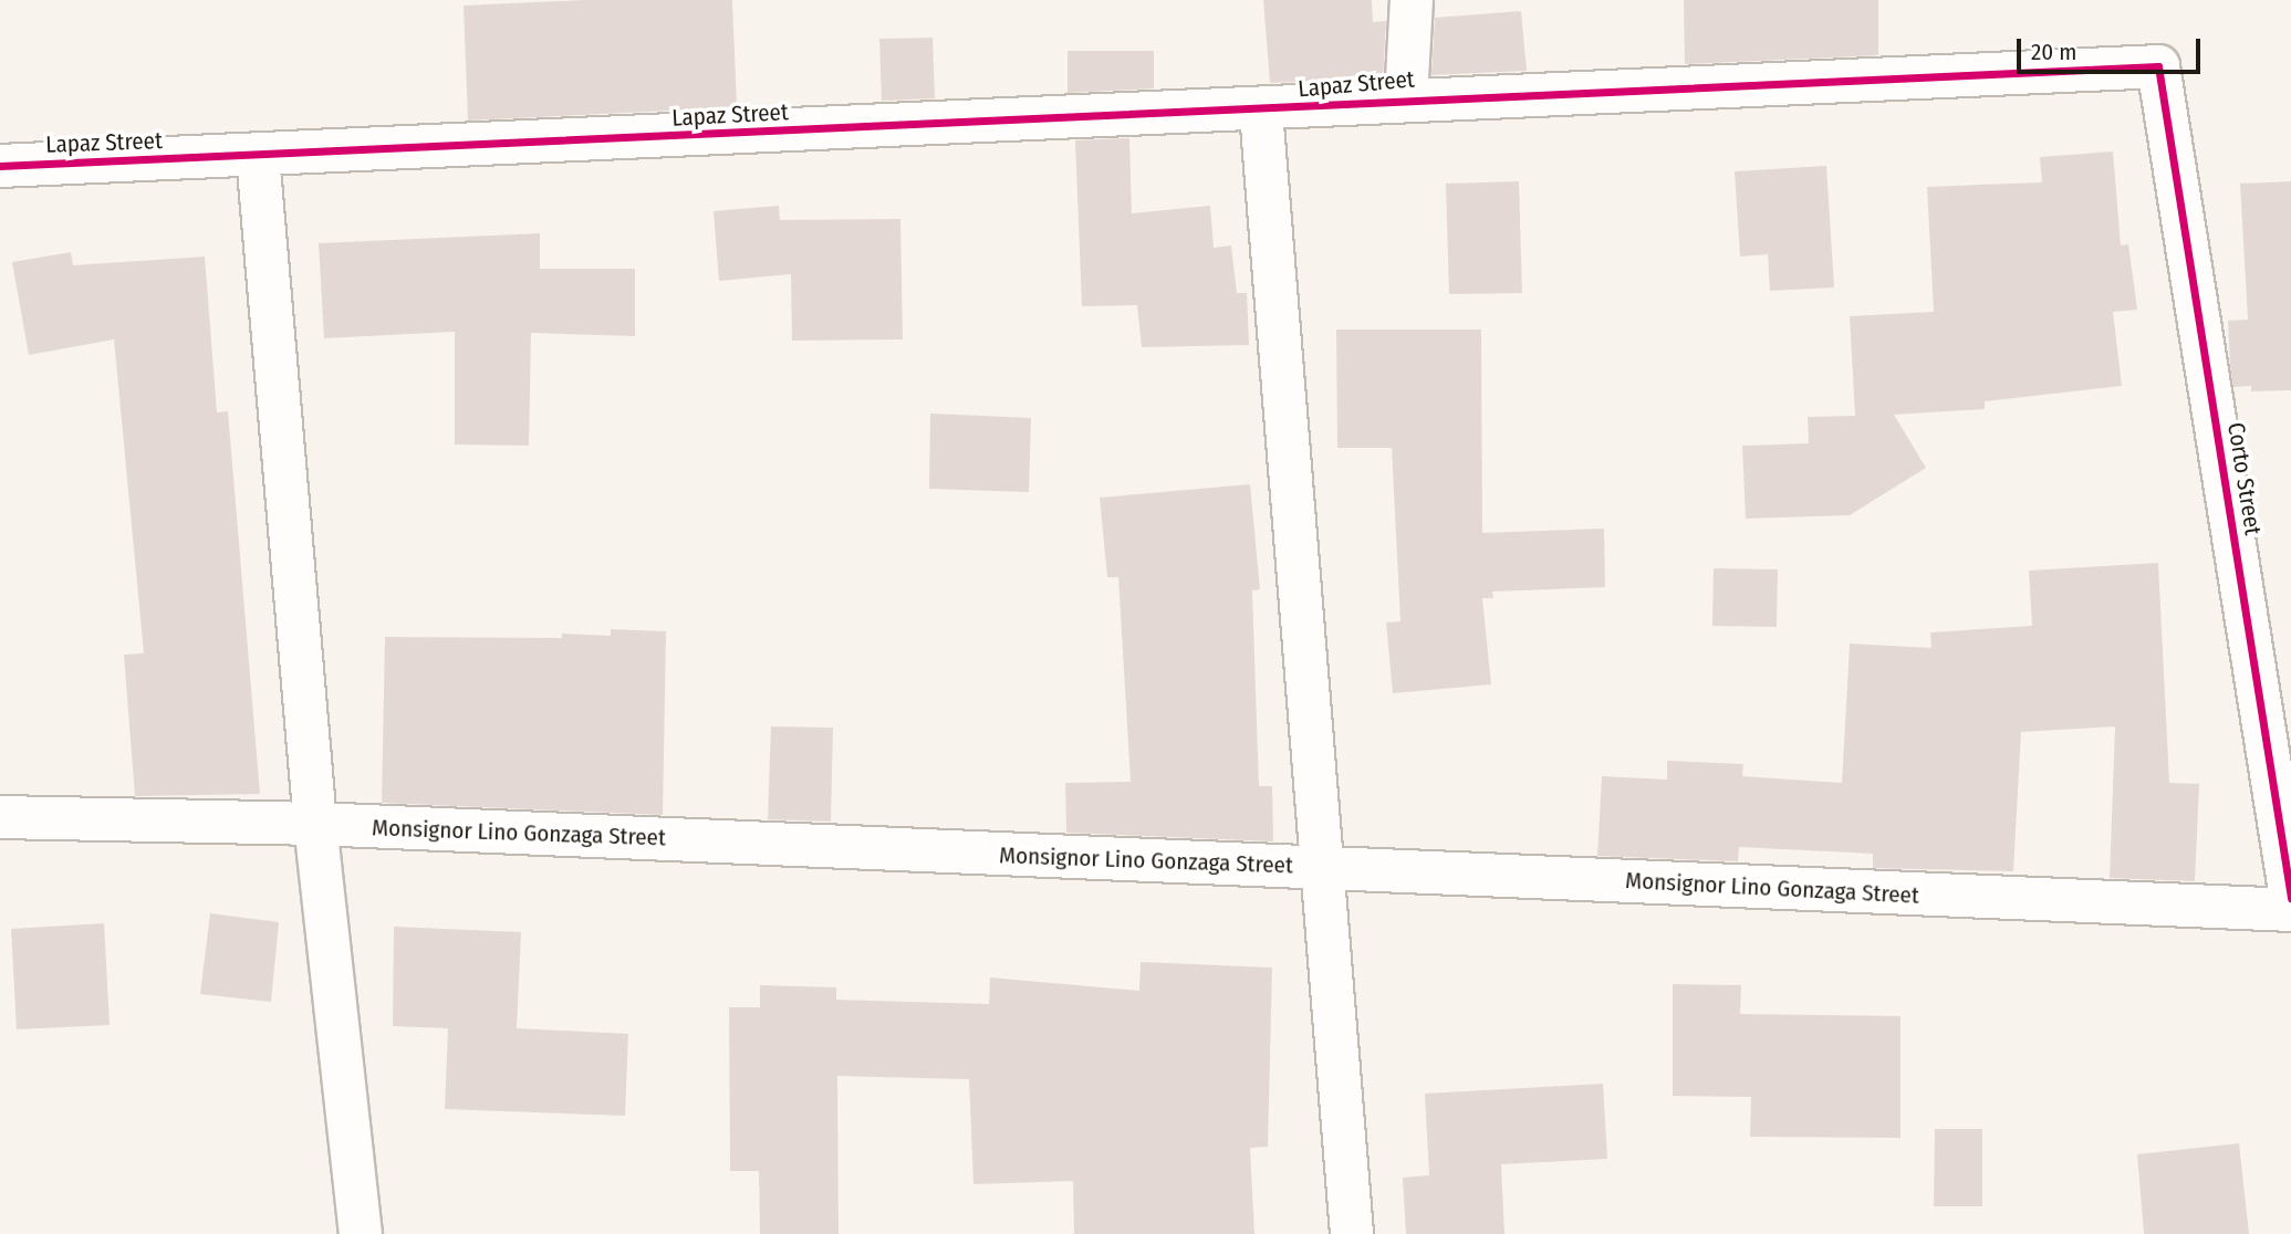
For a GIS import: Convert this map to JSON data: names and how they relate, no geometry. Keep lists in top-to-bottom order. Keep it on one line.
{"streets":{"street":["Lapaz Street","Corto Street","Monsignor Lino Gonzaga Street"]},"crossings":[["Lapaz Street","Corto Street"]],"scale_bar":"20 m"}
